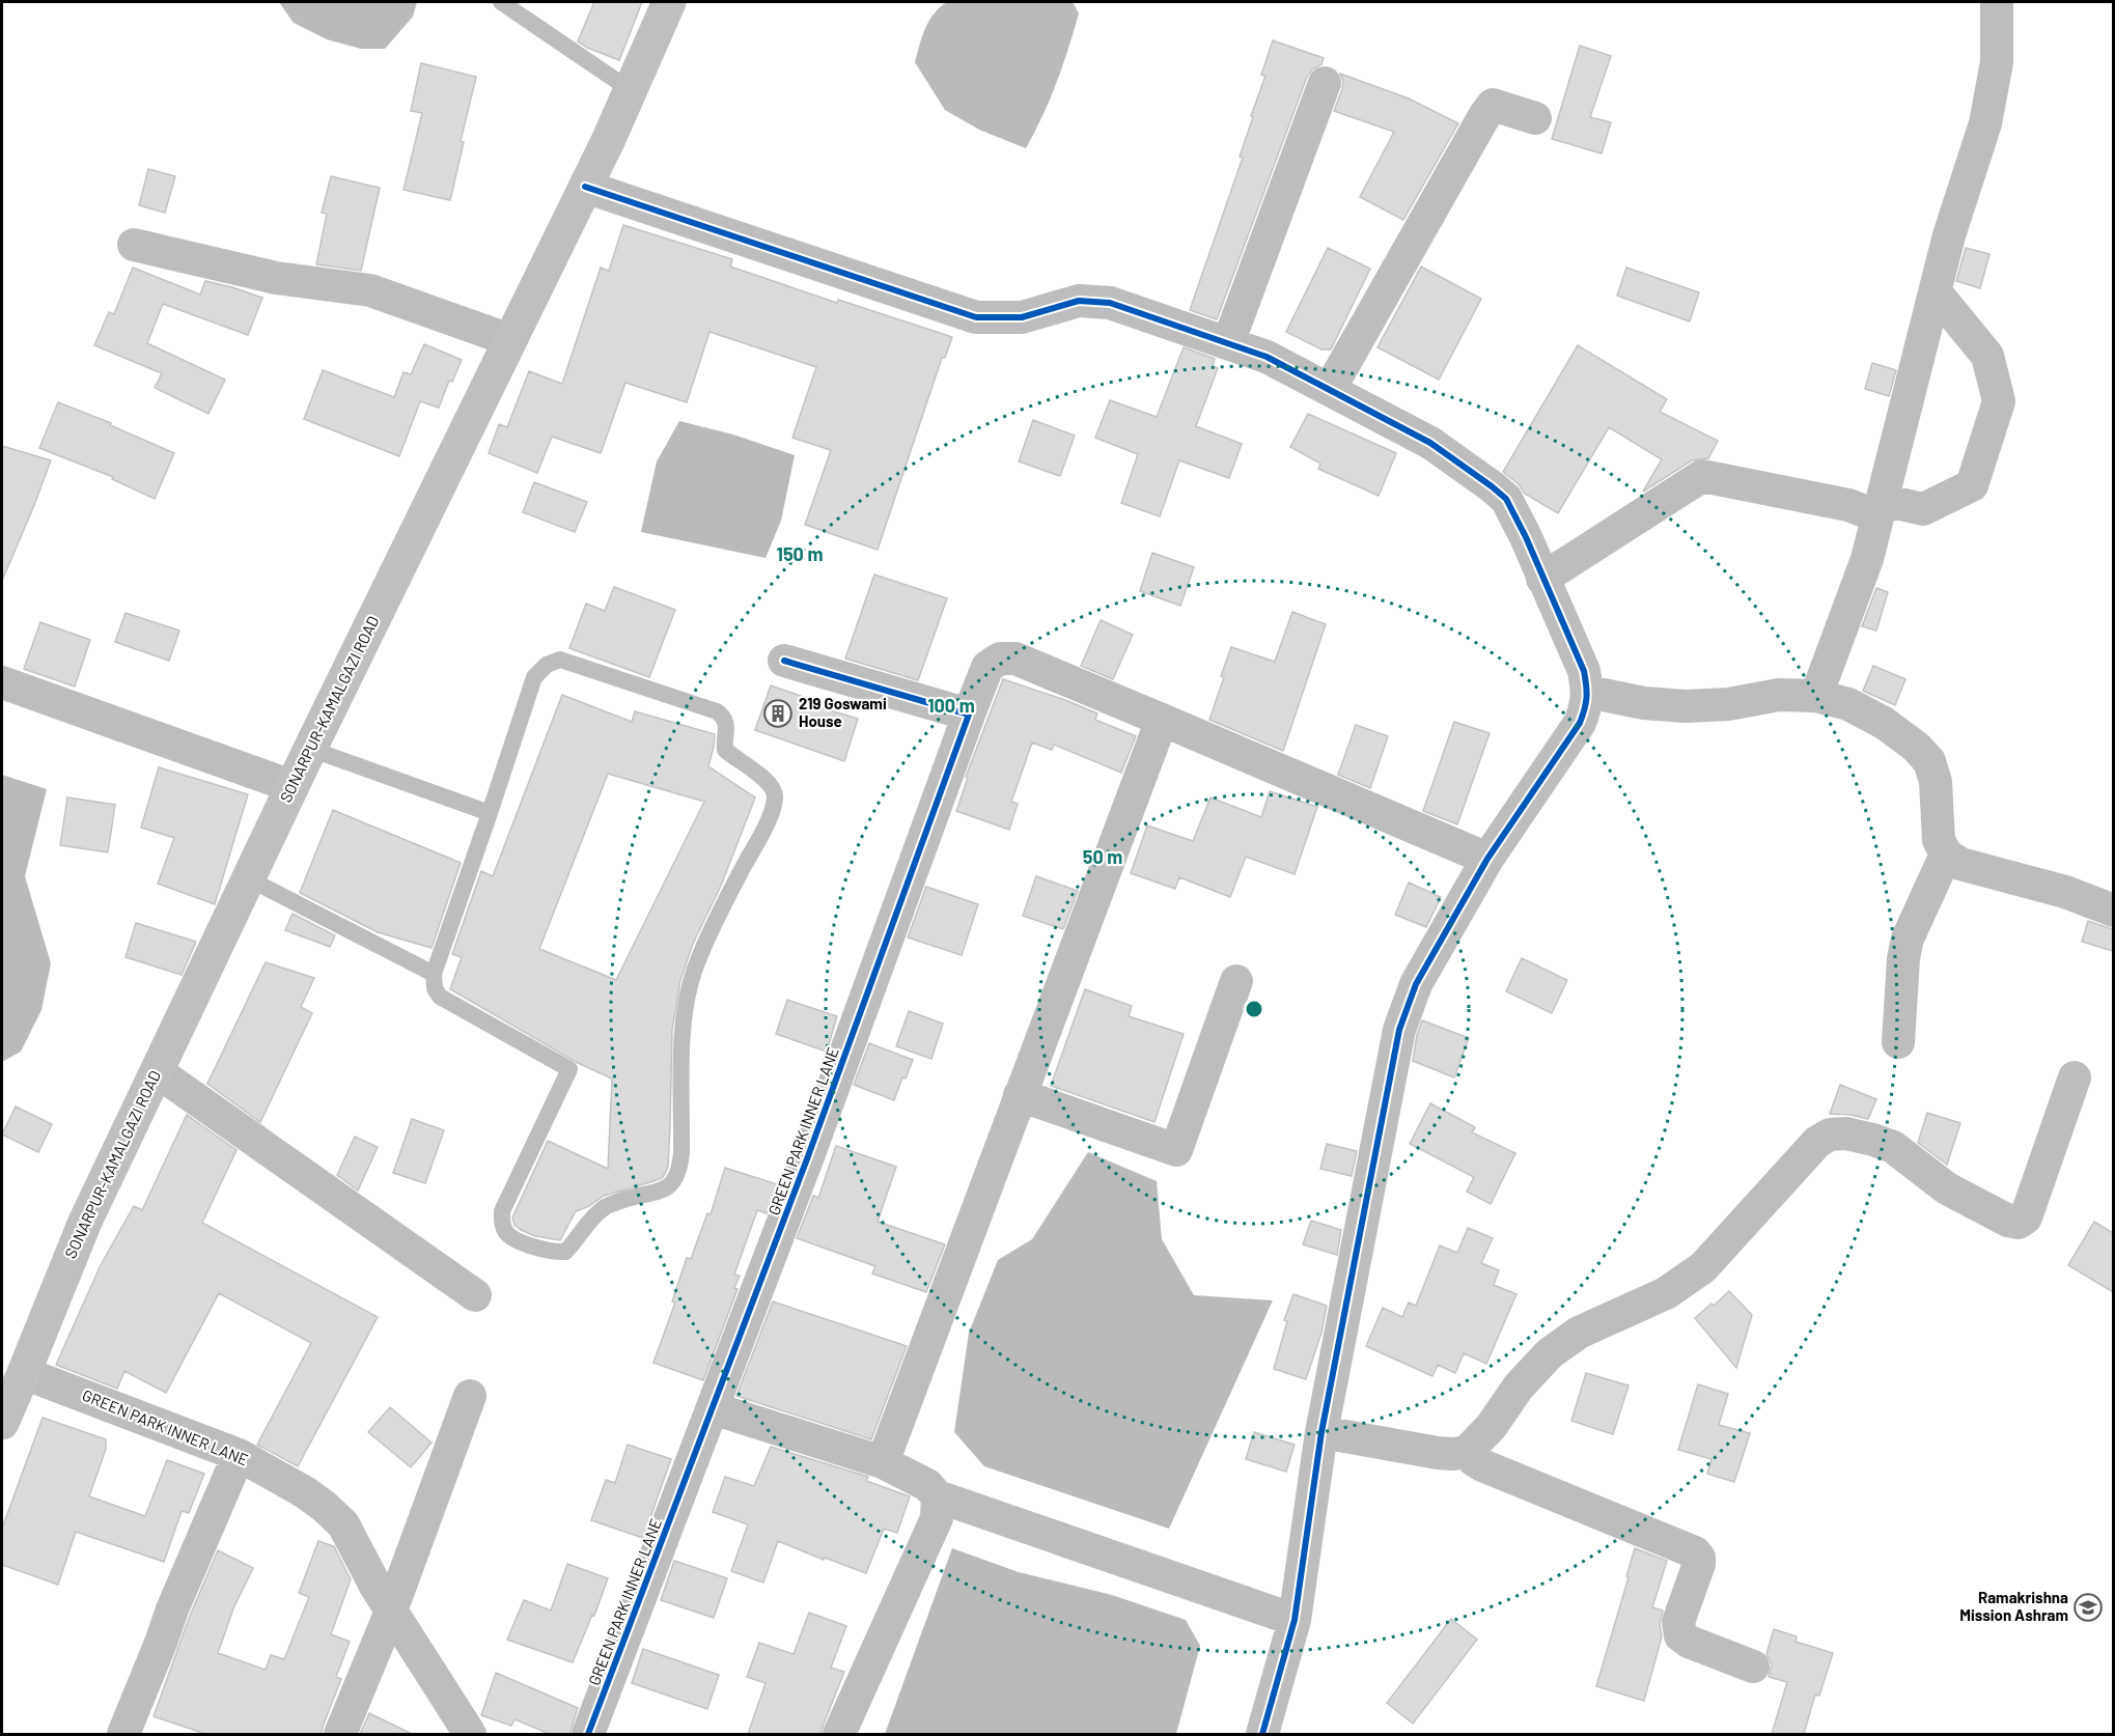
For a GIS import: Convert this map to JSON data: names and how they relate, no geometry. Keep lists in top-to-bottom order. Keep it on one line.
{"streets":{"main road":["SONARPUR-KAMALGAZI ROAD"],"street":["GREEN PARK INNER LANE"]},"crossings":[["SONARPUR-KAMALGAZI ROAD","GREEN PARK INNER LANE"]],"places":{"building":["219 Goswami House"],"school or university":["Ramakrishna Mission Ashram"]},"rings":["150 m","100 m","50 m"]}
